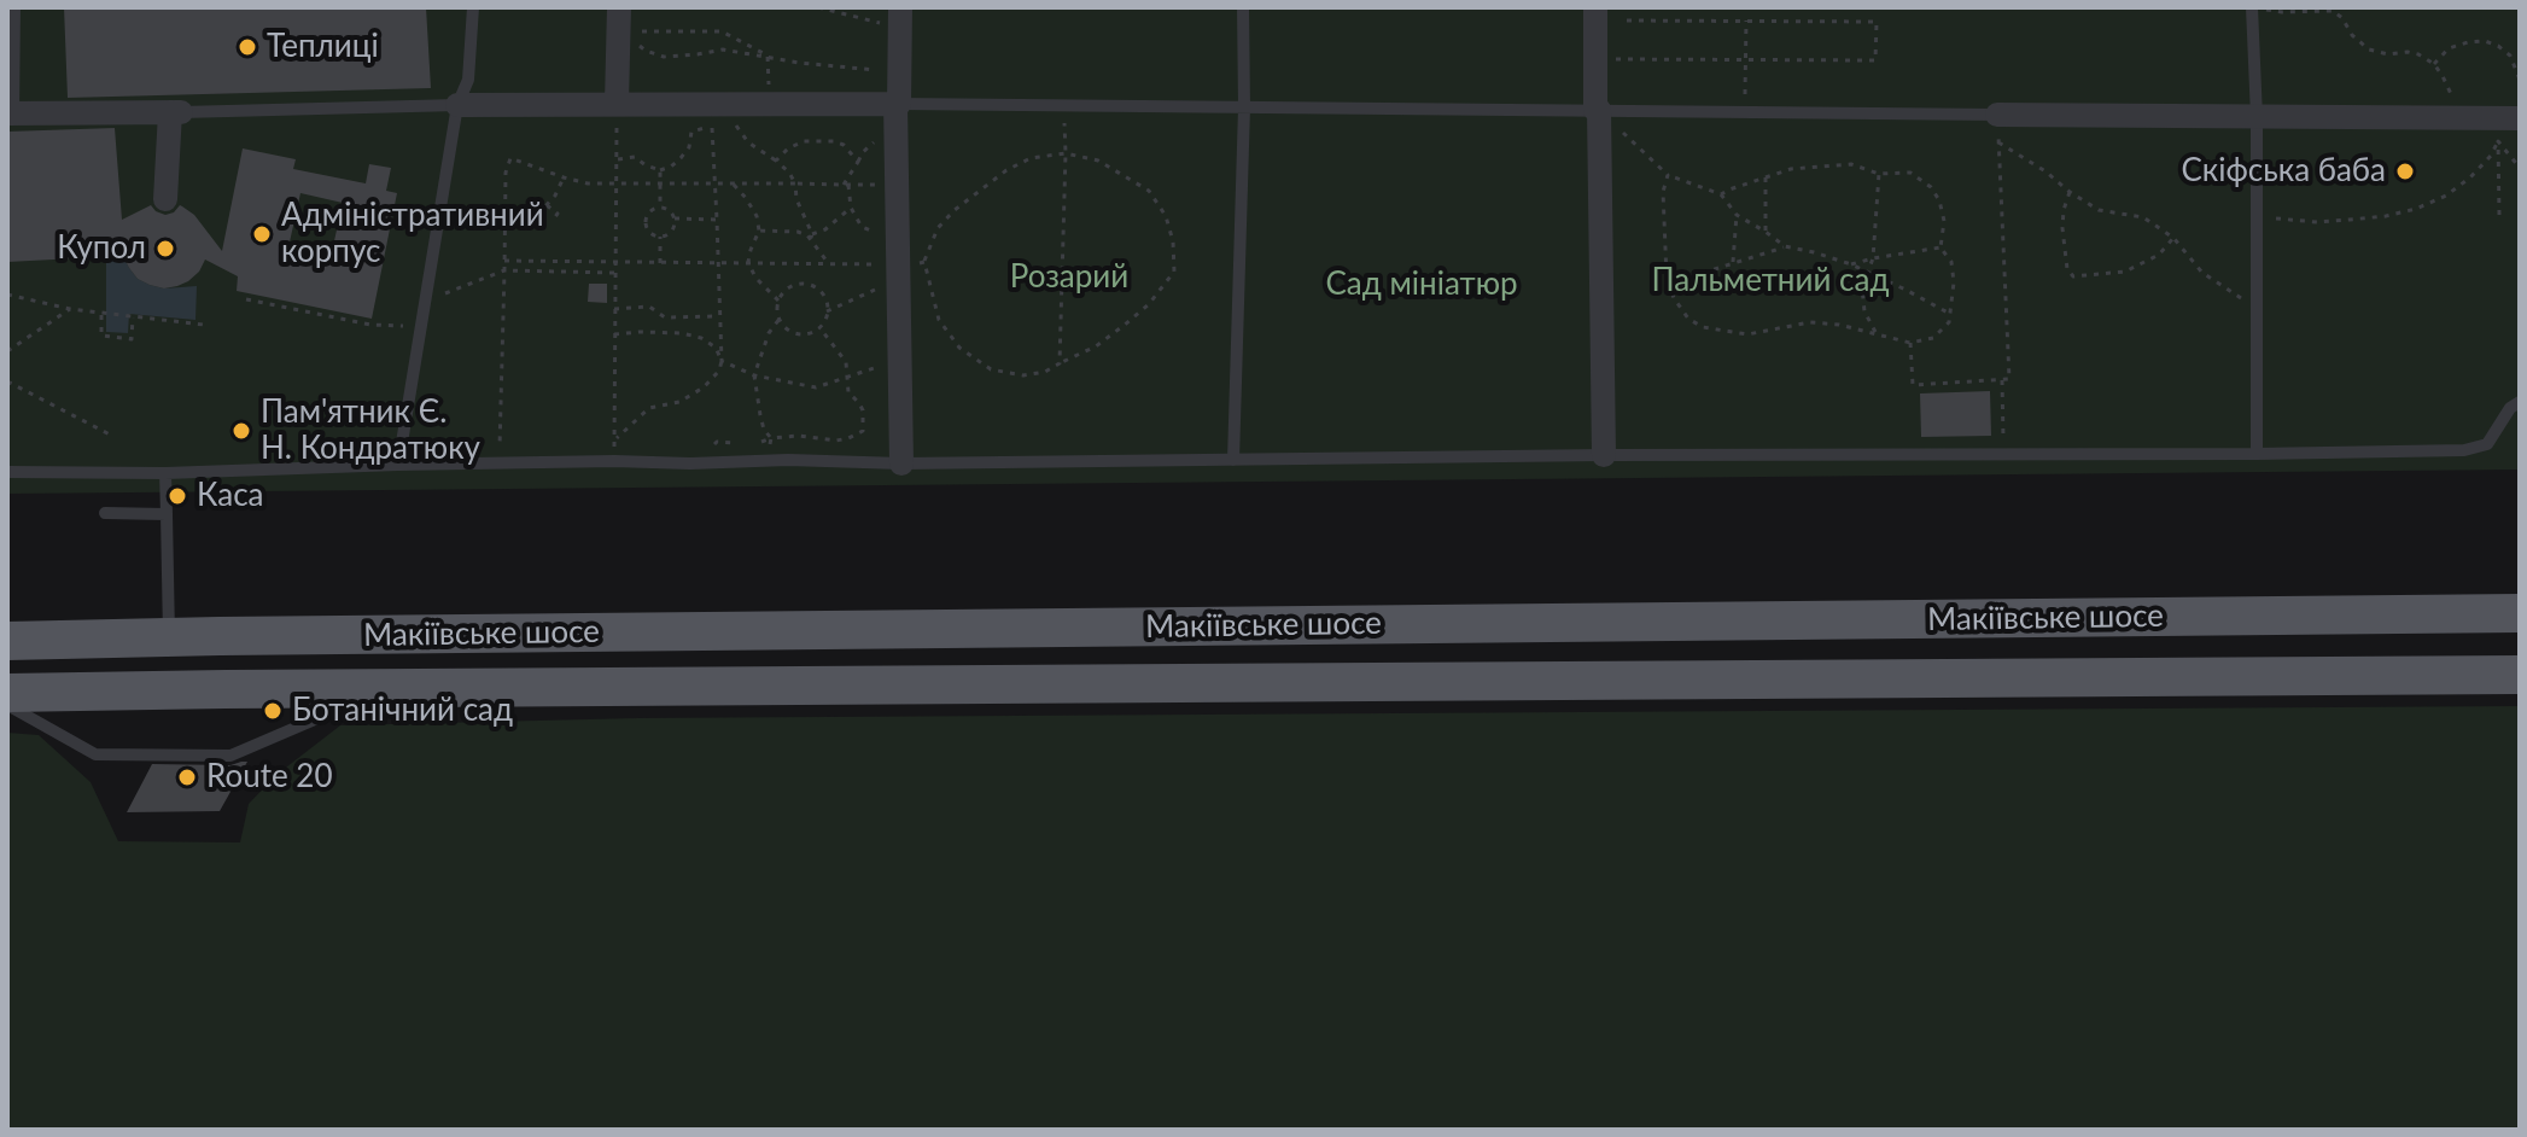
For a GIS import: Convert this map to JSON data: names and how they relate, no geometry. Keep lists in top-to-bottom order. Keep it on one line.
{"streets":{"main road":["Макіївське шосе"]},"parks":["Розарий","Пальметний сад","Сад мініатюр"],"places":["Теплиці","Скіфська баба","Адміністративний корпус","Купол","Пам'ятник Є. Н. Кондратюку","Каса","Ботанічний сад","Route 20"]}
